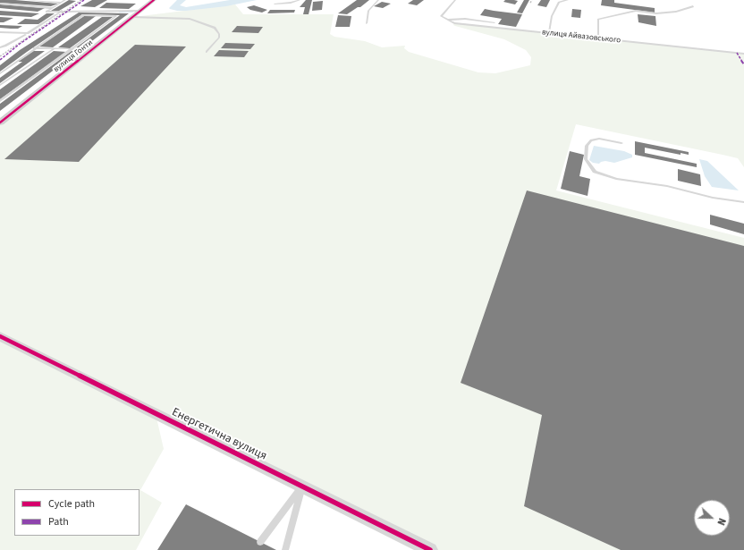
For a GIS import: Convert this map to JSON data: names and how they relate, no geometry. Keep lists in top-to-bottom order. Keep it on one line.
{"streets":{"street":["вулиця Гонти","Енергетична вулиця"],"lane":["вулиця Айвазовського"]},"legend":["Cycle path","Path"],"north":"right"}
